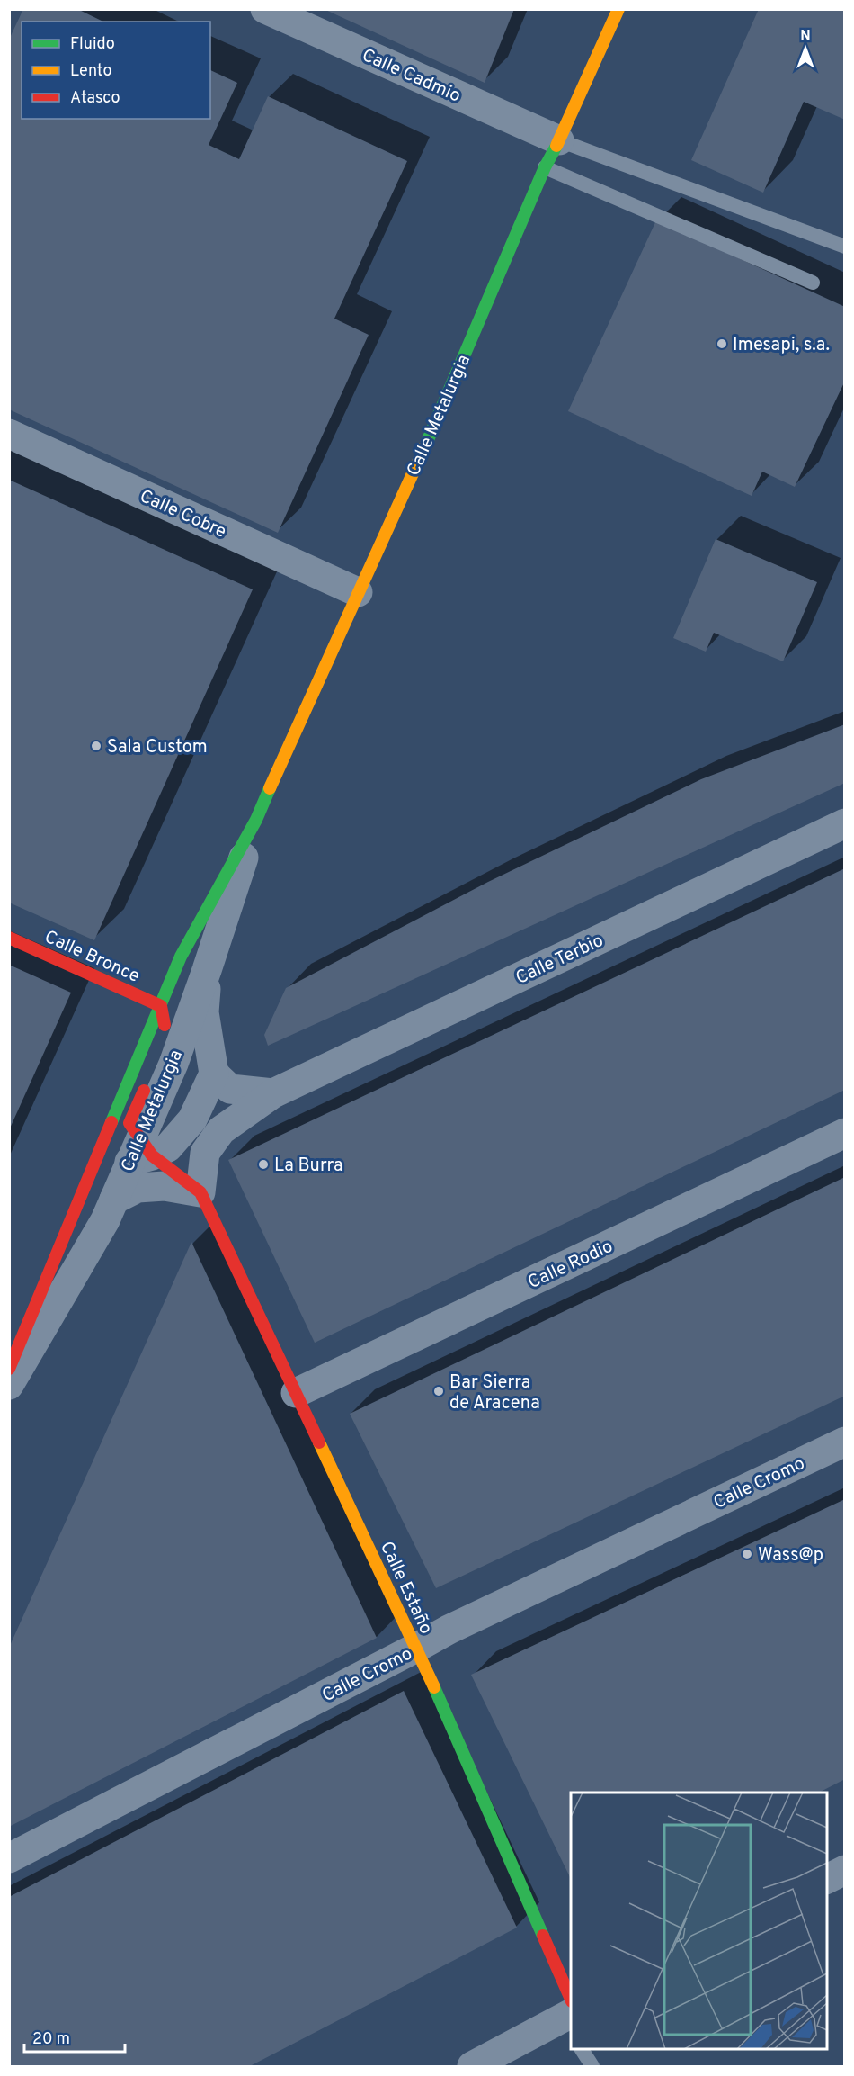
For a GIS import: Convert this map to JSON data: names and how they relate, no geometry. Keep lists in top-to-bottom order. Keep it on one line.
{"streets":{"street":["Calle Cadmio","Calle Metalurgia","Calle Cobre","Calle Bronce","Calle Terbio","Calle Rodio","Calle Cromo","Calle Estaño"]},"crossings":[["Calle Cadmio","Calle Metalurgia"],["Calle Metalurgia","Calle Cobre"],["Calle Metalurgia","Calle Bronce"],["Calle Terbio","Calle Estaño"],["Calle Rodio","Calle Estaño"],["Calle Cromo","Calle Estaño"]],"places":["Imesapi, s.a.","Sala Custom","La Burra","Bar Sierra de Aracena","Wass@p"],"legend":["Fluido","Lento","Atasco"],"scale_bar":"20 m","north":"top"}
